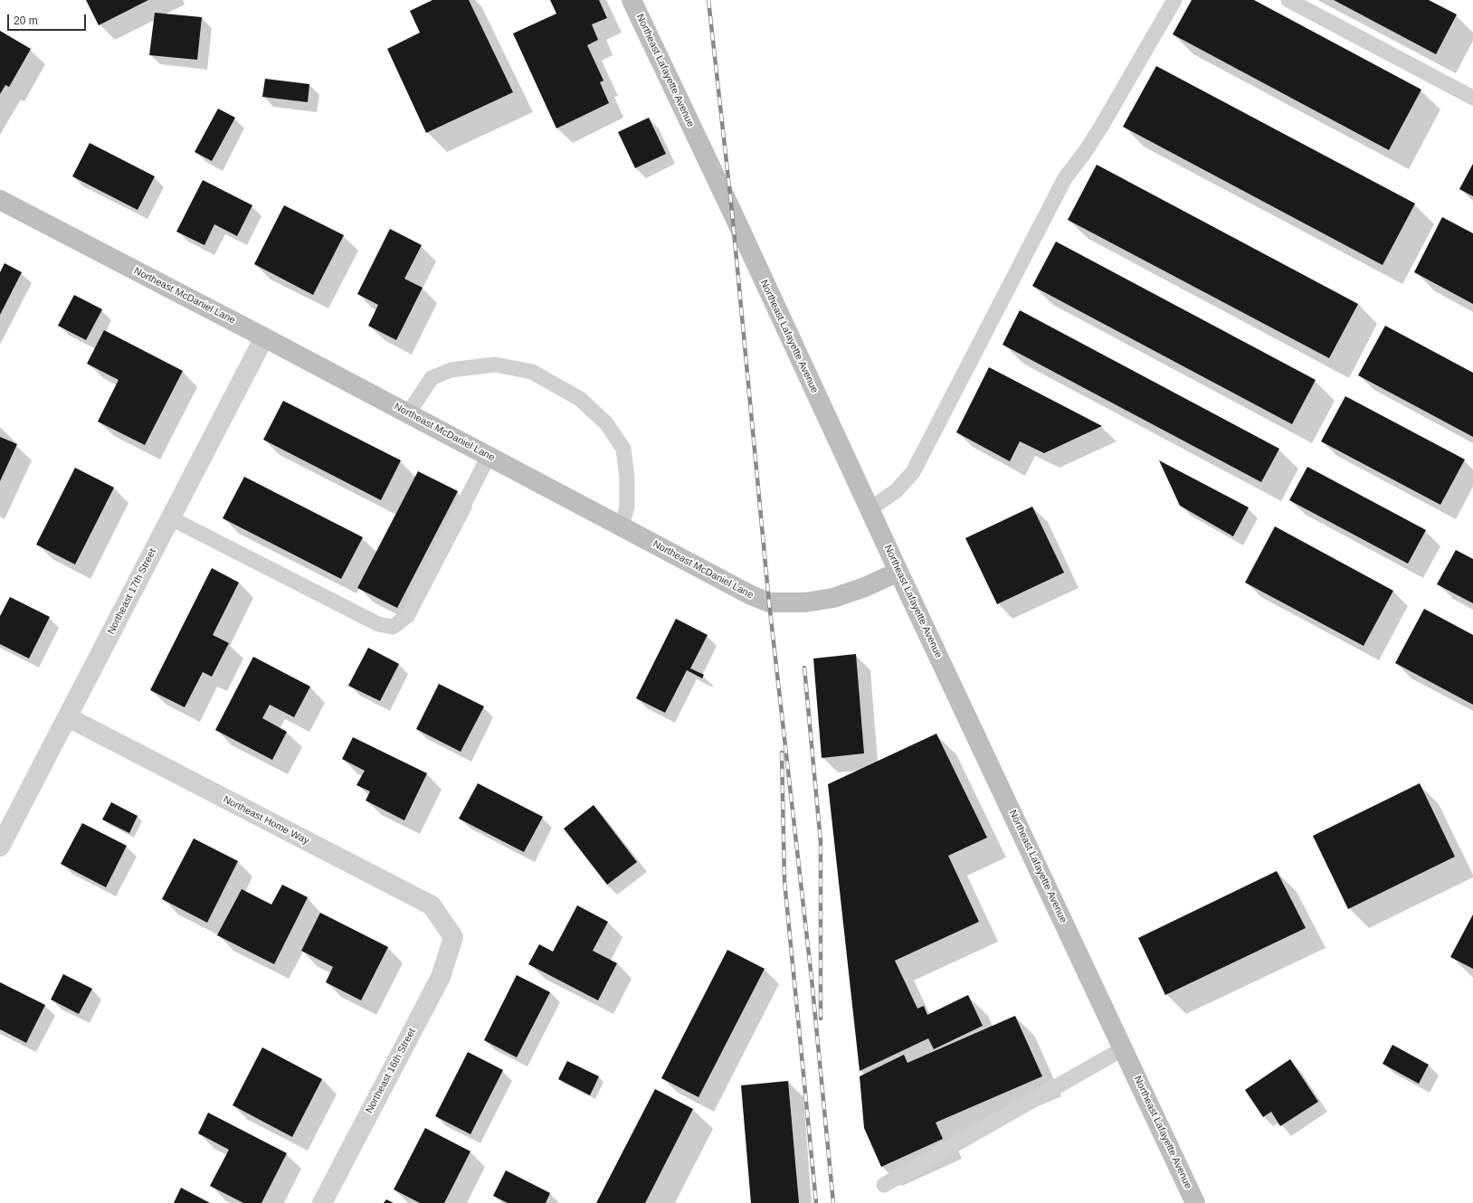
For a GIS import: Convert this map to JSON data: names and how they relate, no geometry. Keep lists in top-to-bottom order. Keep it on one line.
{"streets":{"main road":["Northeast Lafayette Avenue","Northeast McDaniel Lane"],"street":["Northeast 17th Street","Northeast Home Way","Northeast 16th Street"]},"crossings":[["Northeast Lafayette Avenue","Northeast McDaniel Lane"],["Northeast McDaniel Lane","Northeast 17th Street"],["Northeast 17th Street","Northeast Home Way"],["Northeast Home Way","Northeast 16th Street"]],"scale_bar":"20 m"}
